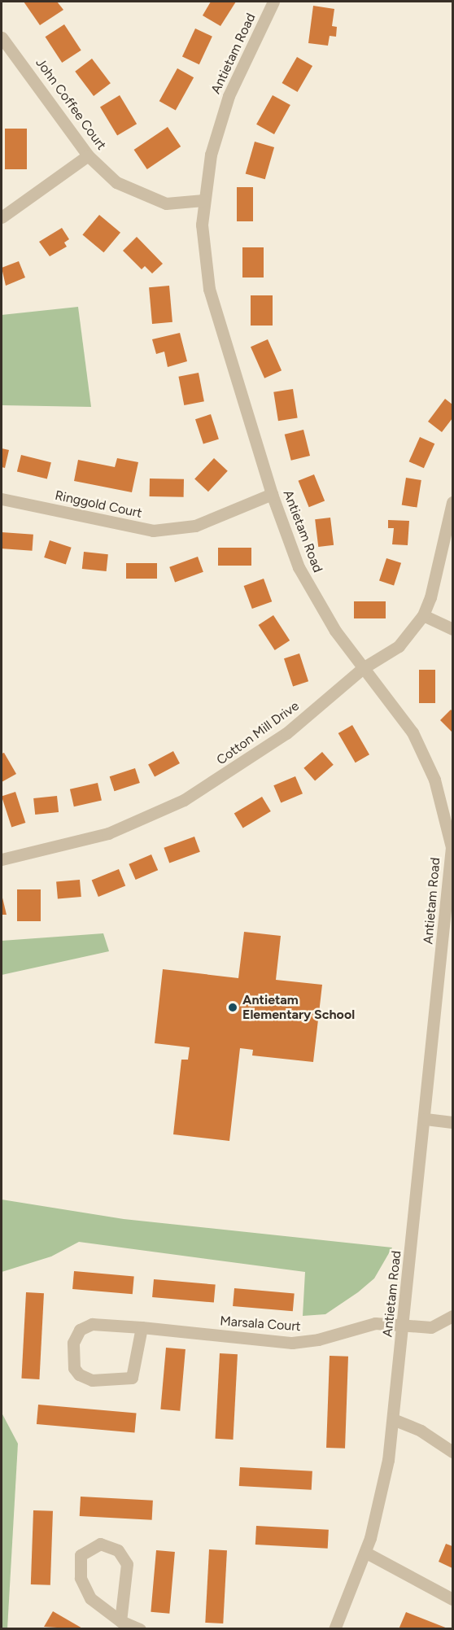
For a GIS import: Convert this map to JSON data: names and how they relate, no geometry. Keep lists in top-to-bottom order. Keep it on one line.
{"streets":{"street":["Antietam Road","John Coffee Court","Ringgold Court","Cotton Mill Drive","Marsala Court"]},"crossings":[["Antietam Road","John Coffee Court"],["Antietam Road","Ringgold Court"],["Antietam Road","Cotton Mill Drive"],["Antietam Road","Marsala Court"]],"places":["Antietam Elementary School"]}
